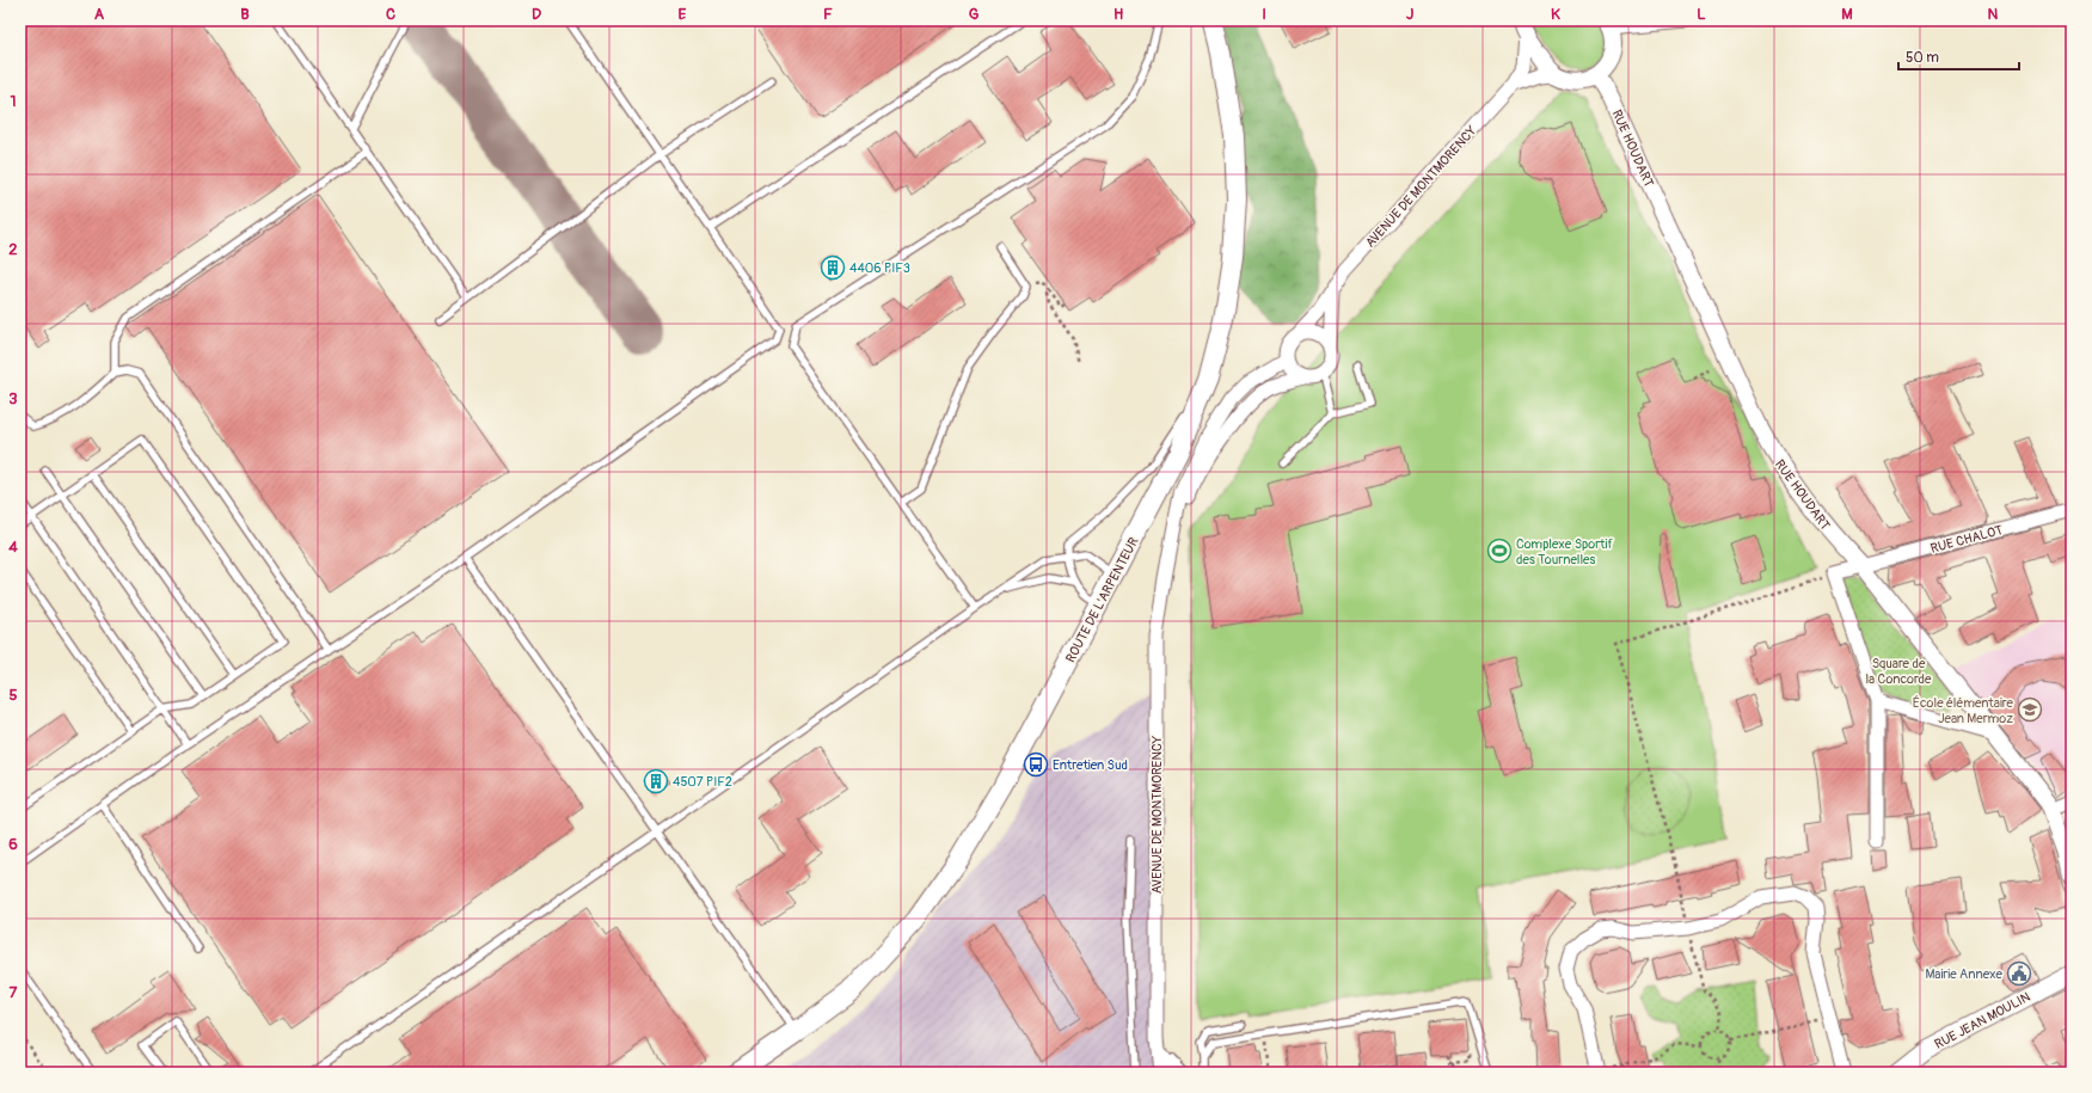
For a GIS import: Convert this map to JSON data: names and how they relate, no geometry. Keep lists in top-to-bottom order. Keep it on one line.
{"streets":{"main road":["ROUTE DE L'ARPENTEUR"],"street":["RUE HOUDART","AVENUE DE MONTMORENCY","RUE CHALOT","RUE JEAN MOULIN"]},"crossings":[["RUE HOUDART","RUE CHALOT"]],"parks":["Square de la Concorde"],"places":{"building":["4406 PIF3","4507 PIF2"],"sports":["Complexe Sportif des Tournelles"],"school or university":["École élémentaire Jean Mermoz"],"bus stop":["Entretien Sud"],"public building":["Mairie Annexe"]},"scale_bar":"50 m","grid":{"columns":["A","B","C","D","E","F","G","H","I","J","K","L","M","N"],"rows":["1","2","3","4","5","6","7"]}}
